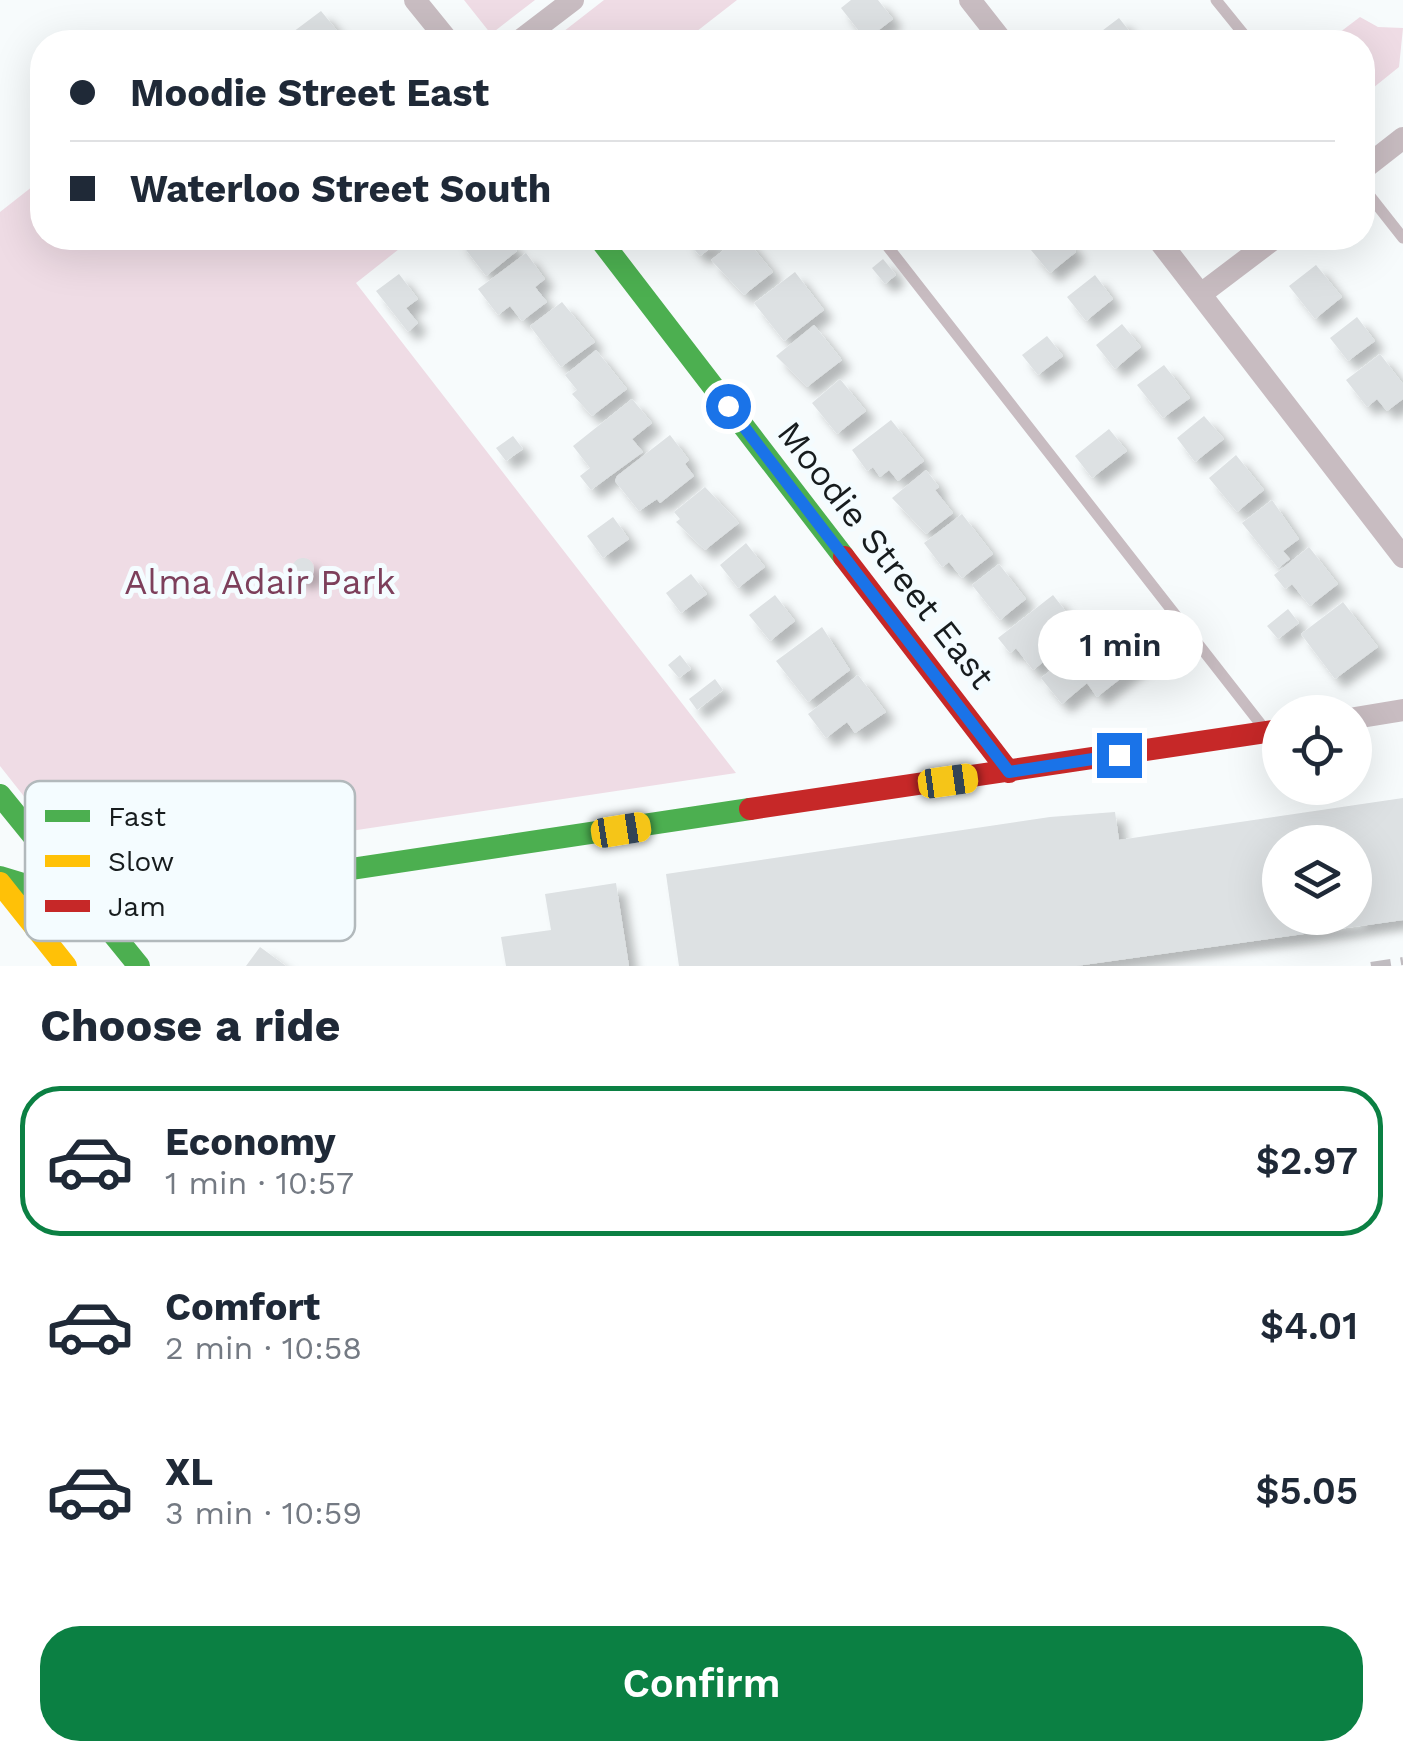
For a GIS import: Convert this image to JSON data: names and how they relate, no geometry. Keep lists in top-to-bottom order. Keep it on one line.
{"streets":{"street":["Moodie Street East"]},"parks":["Alma Adair Park"],"legend":["Fast","Slow","Jam"],"page":{"banner":["Moodie Street East","Waterloo Street South"],"bubble":"1 min","heading":"Choose a ride","list":[{"name":"Economy","note":"1 min · 10:57","value":"$2.97"},{"name":"Comfort","note":"2 min · 10:58","value":"$4.01"},{"name":"XL","note":"3 min · 10:59","value":"$5.05"}],"buttons":"Confirm"}}
